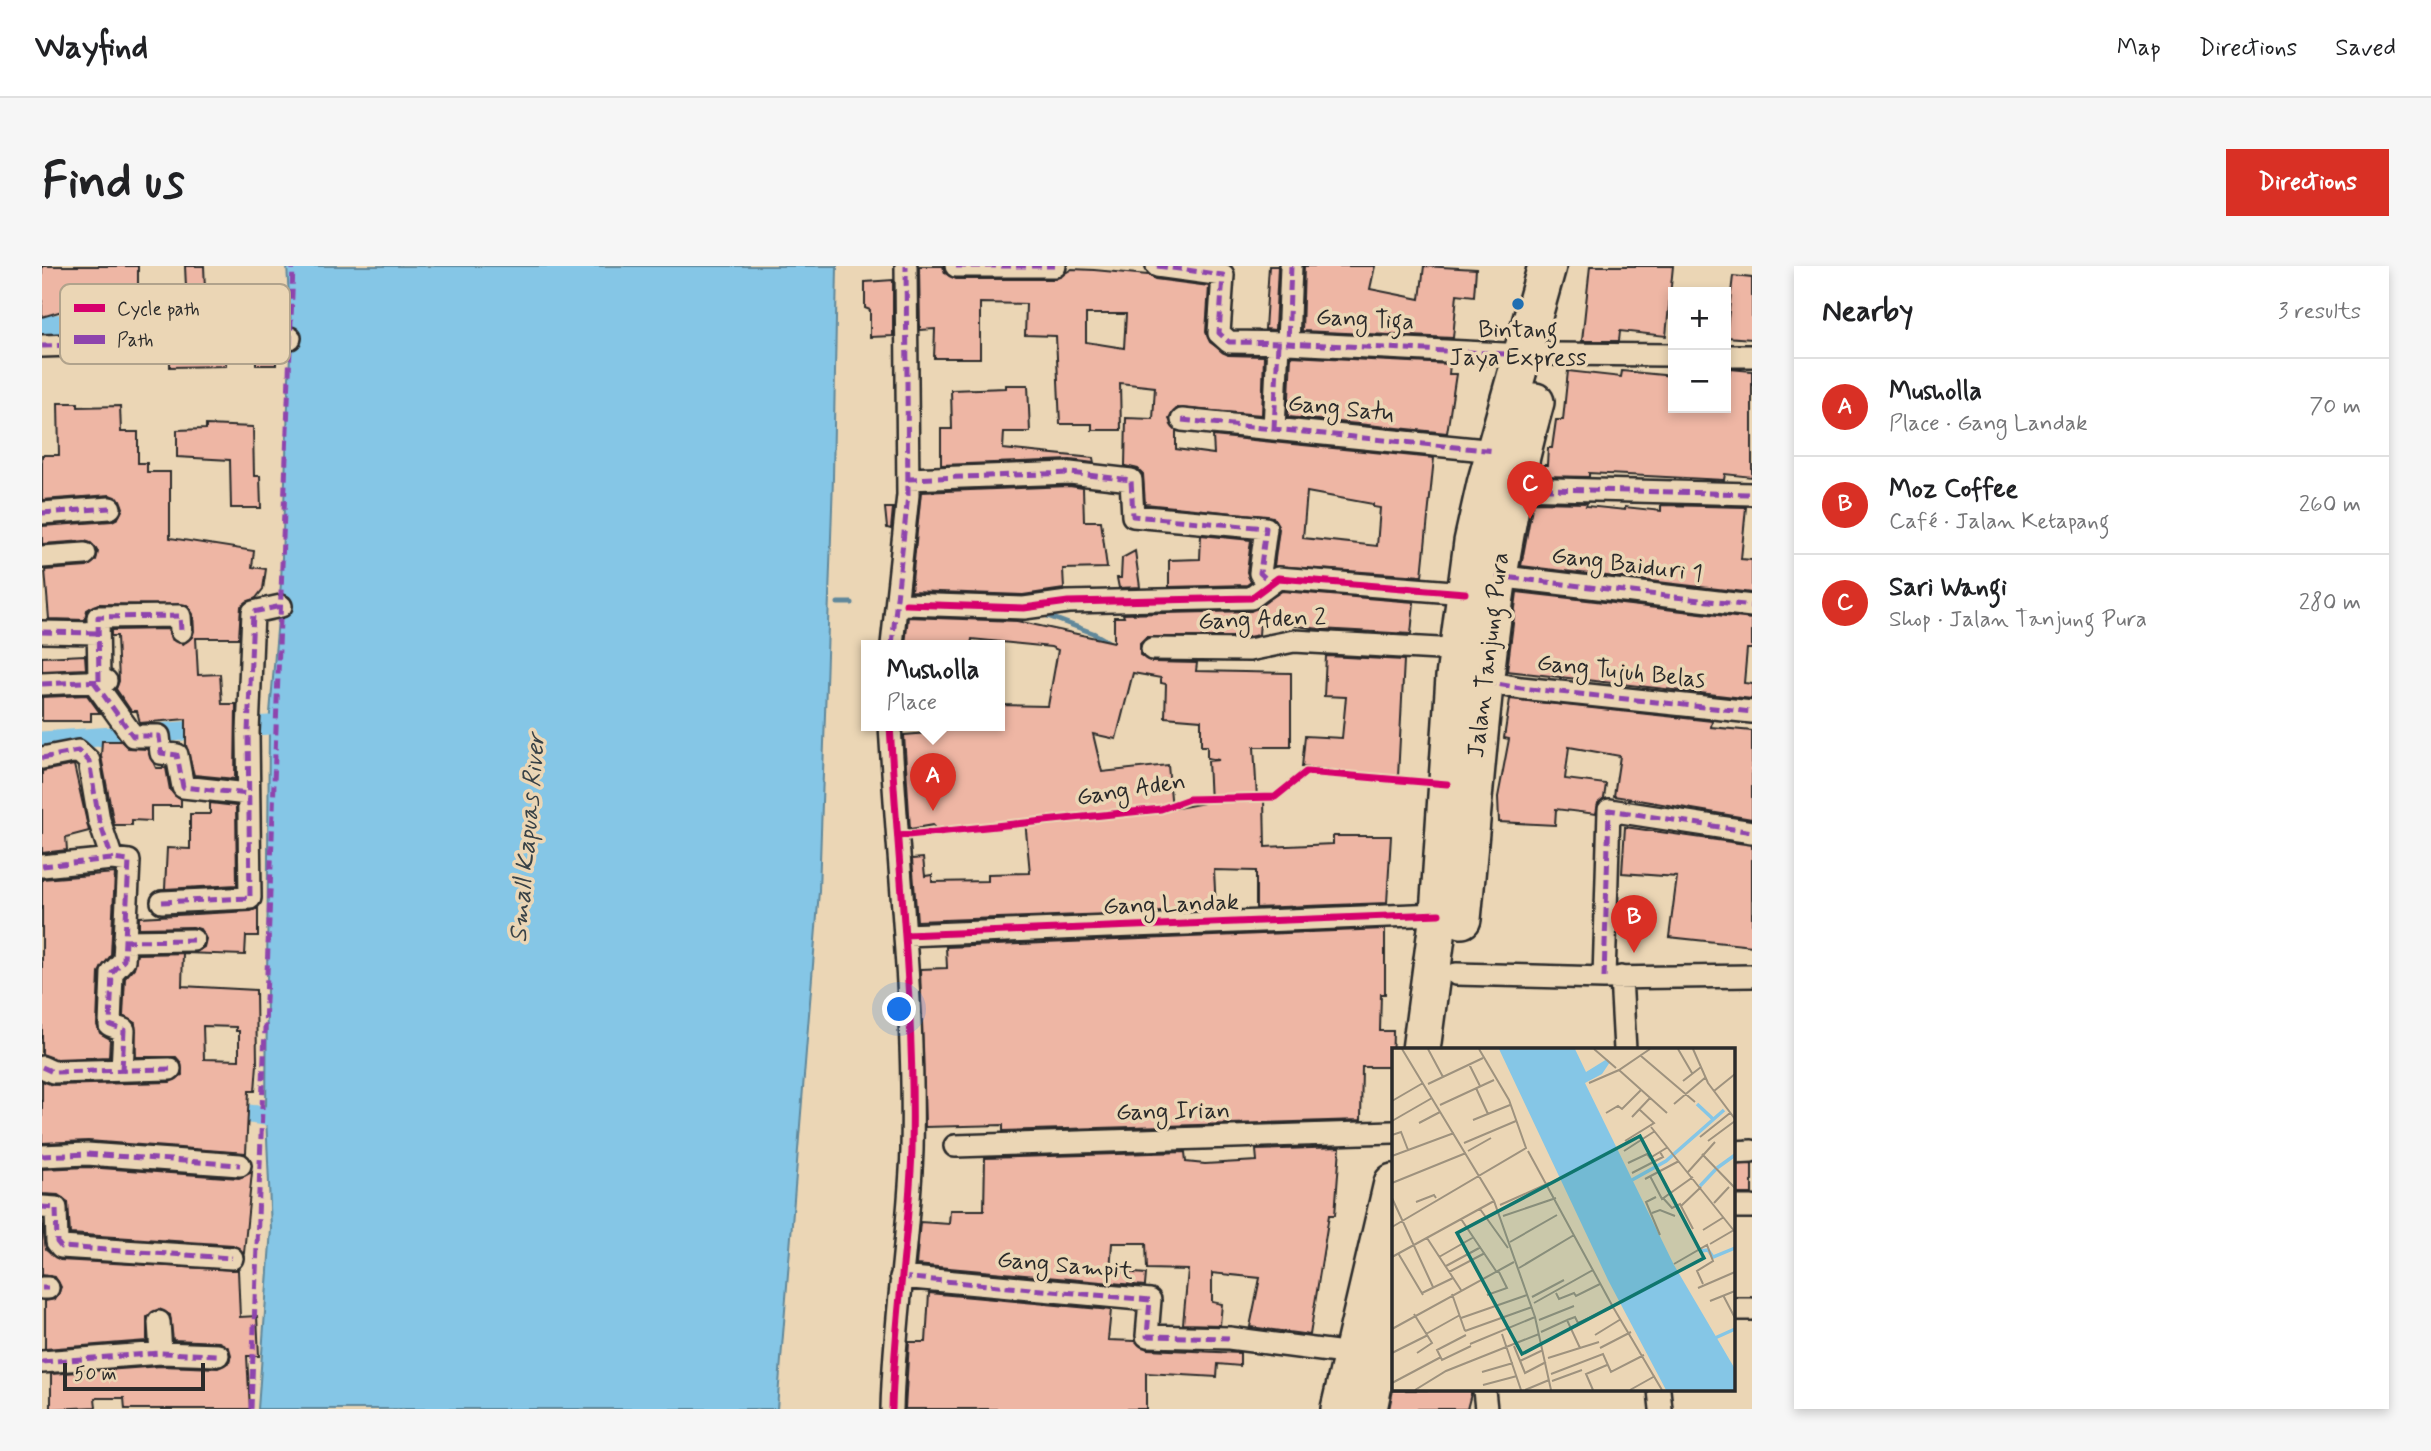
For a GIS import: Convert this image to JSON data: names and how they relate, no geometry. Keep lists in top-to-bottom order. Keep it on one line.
{"streets":{"highway":["Jalan Tanjung Pura"],"street":["Gang Tiga","Gang Satu","Gang Baiduri 1","Gang Aden 2","Gang Tujuh Belas","Gang Landak","Gang Irian","Gang Sampit"],"cycle path":["Gang Aden"]},"crossings":[["Gang Tiga","Jalan Tanjung Pura"],["Gang Satu","Jalan Tanjung Pura"],["Gang Baiduri 1","Jalan Tanjung Pura"],["Gang Aden 2","Jalan Tanjung Pura"],["Jalan Tanjung Pura","Gang Tujuh Belas"],["Jalan Tanjung Pura","Gang Landak"]],"water":["Small Kapuas River"],"places":["Bintang Jaya Express"],"legend":["Cycle path","Path"],"scale_bar":"50 m","page":{"header":"Wayfind","nav":["Map","Directions","Saved"],"buttons":"Directions","title":"Find us","heading":["Nearby","3 results"],"map_buttons":["+","−"],"list":[{"mark":"A","name":"Musholla","note":"Place · Gang Landak","value":"70 m"},{"mark":"B","name":"Moz Coffee","note":"Café · Jalan Ketapang","value":"260 m"},{"mark":"C","name":"Sari Wangi","note":"Shop · Jalan Tanjung Pura","value":"280 m"}],"pins":["C","A","B"],"popup":["Musholla","Place"],"scale":"50 m"}}
